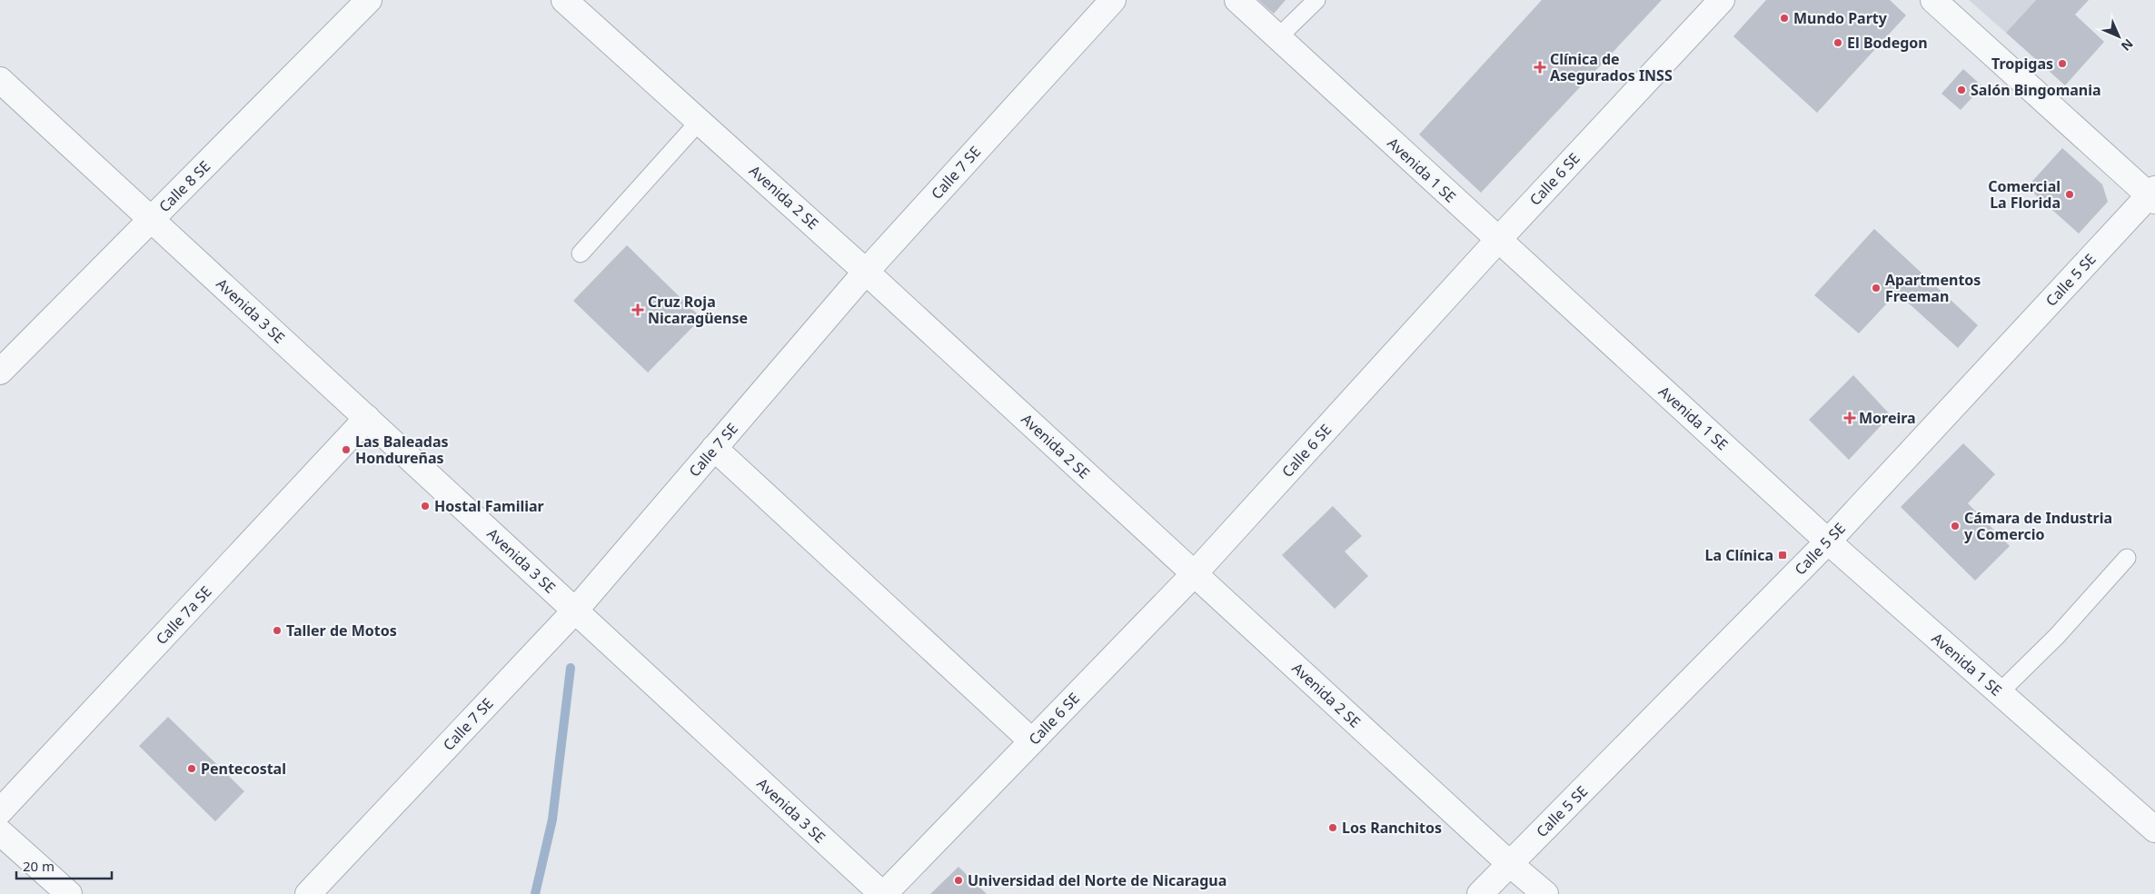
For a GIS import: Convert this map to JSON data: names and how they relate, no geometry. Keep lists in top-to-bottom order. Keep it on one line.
{"streets":{"street":["Avenida 1 SE","Calle 7 SE","Calle 6 SE","Calle 8 SE","Avenida 2 SE","Calle 5 SE","Avenida 3 SE","Calle 7a SE"]},"crossings":[["Avenida 1 SE","Calle 6 SE"],["Avenida 1 SE","Calle 5 SE"],["Calle 7 SE","Avenida 2 SE"],["Calle 7 SE","Avenida 3 SE"],["Calle 6 SE","Avenida 2 SE"],["Calle 6 SE","Avenida 3 SE"],["Calle 8 SE","Avenida 3 SE"],["Avenida 2 SE","Calle 5 SE"],["Avenida 3 SE","Calle 7a SE"]],"places":{"other":["Mundo Party","El Bodegon","Tropigas","Salón Bingomania","Comercial La Florida","Apartmentos Freeman","Las Baleadas Hondureñas","Hostal Familiar","Cámara de Industria y Comercio","Taller de Motos","Pentecostal","Los Ranchitos","Universidad del Norte de Nicaragua"],"health":["Clínica de Asegurados INSS","Cruz Roja Nicaragüense","Moreira"],"transit":["La Clínica"]},"scale_bar":"20 m","north":"bottom right"}
